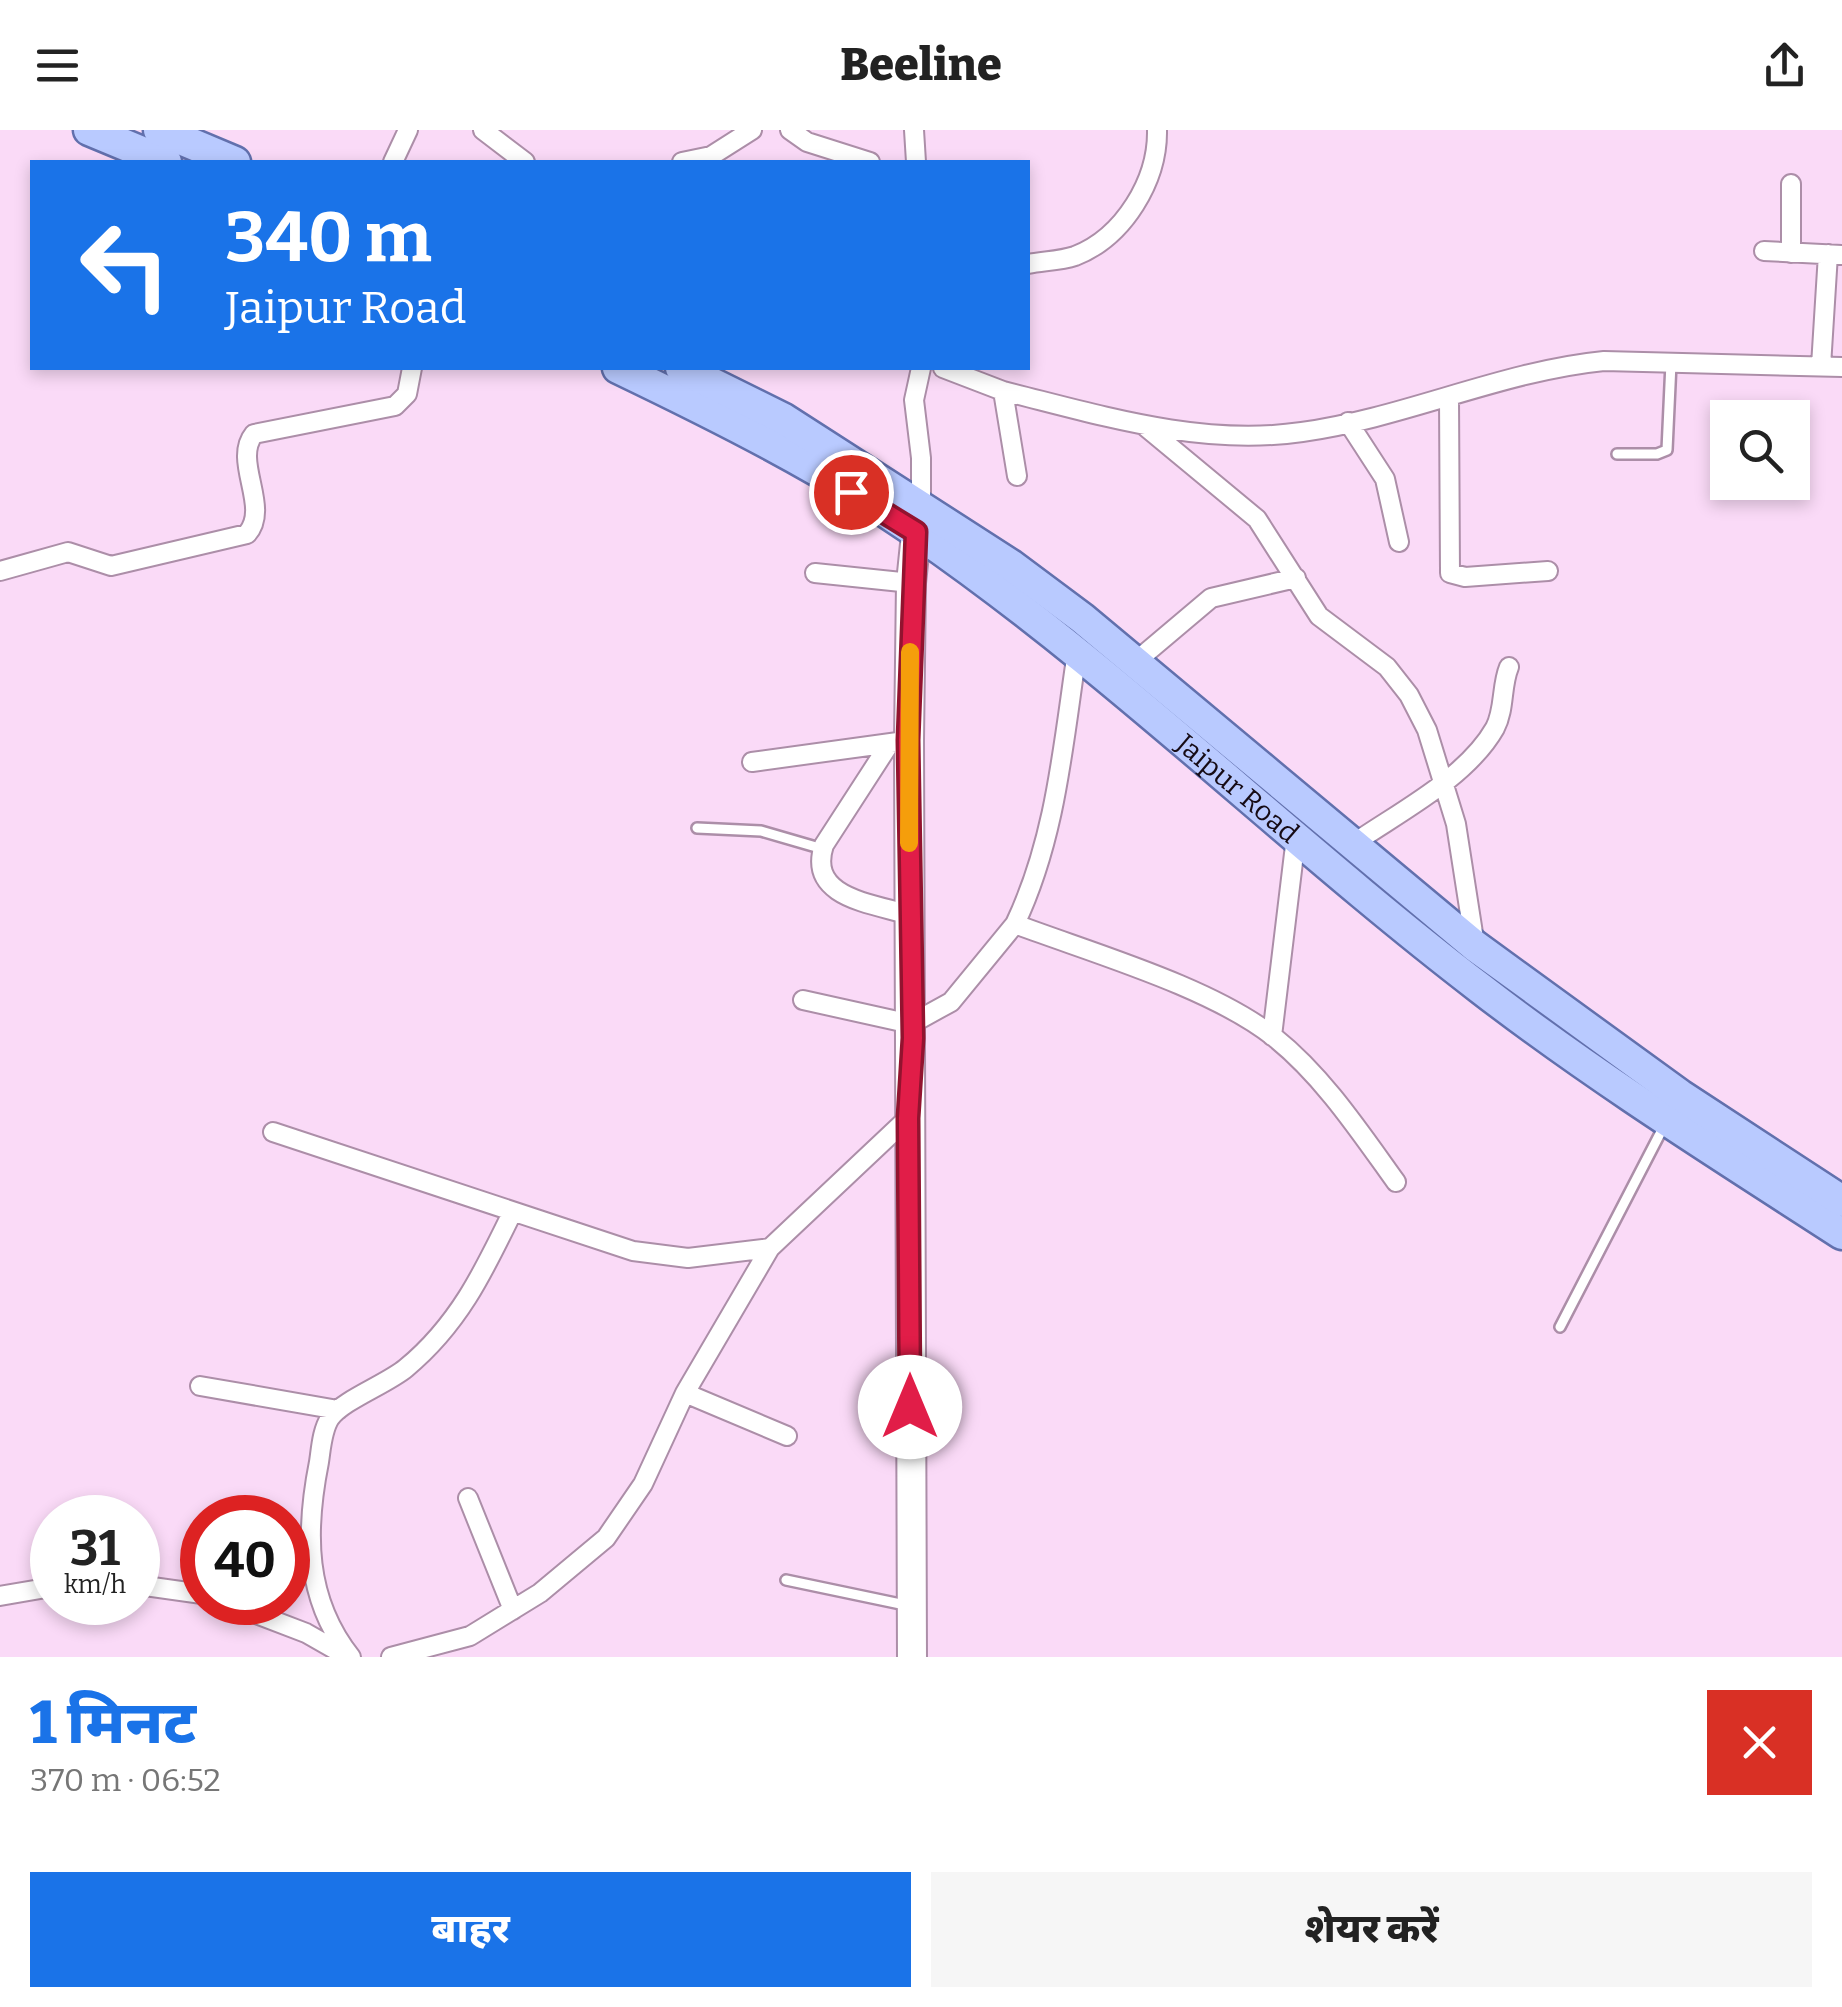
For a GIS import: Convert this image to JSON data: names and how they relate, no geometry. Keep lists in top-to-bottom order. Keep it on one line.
{"streets":{"main road":["Jaipur Road"]},"page":{"header":"Beeline","turn":["340 m","Jaipur Road"],"speed":"31 km/h","limit":"40","heading":["1 मिनट","370 m · 06:52"],"buttons":["बाहर","शेयर करें"]}}
